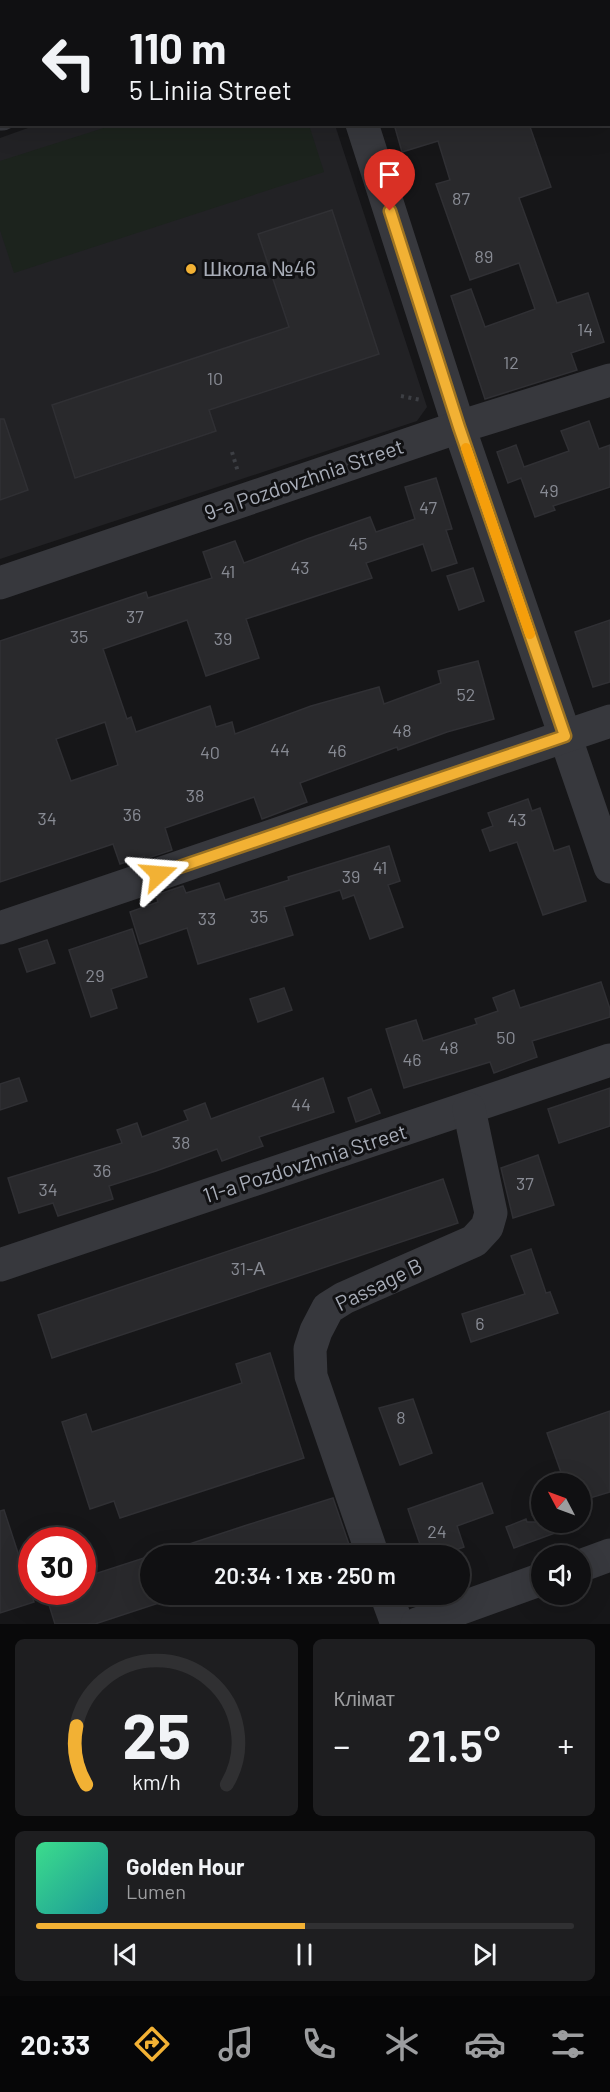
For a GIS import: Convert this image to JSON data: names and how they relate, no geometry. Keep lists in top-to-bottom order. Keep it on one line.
{"streets":{"street":["9-a Pozdovzhnia Street","11-a Pozdovzhnia Street","Passage B"]},"crossings":[["11-a Pozdovzhnia Street","Passage B"]],"places":["Школа №46"],"house_numbers":["87","89","14","12","10","49","47","45","43","41","37","35","39","52","48","44","46","40","38","36","34","43","41","39","35","33","29","50","48","46","44","38","36","37","34","31-А","6","8","24"],"north":"top left","page":{"turn":["110 m","5 Liniia Street"],"limit":"30","trip":"20:34 · 1 хв · 250 m","tile":"Клімат","heat":["−","21.5°","+"],"song":["Golden Hour","Lumen"],"tabs":"20:33","gauge":["25","km/h"]}}
